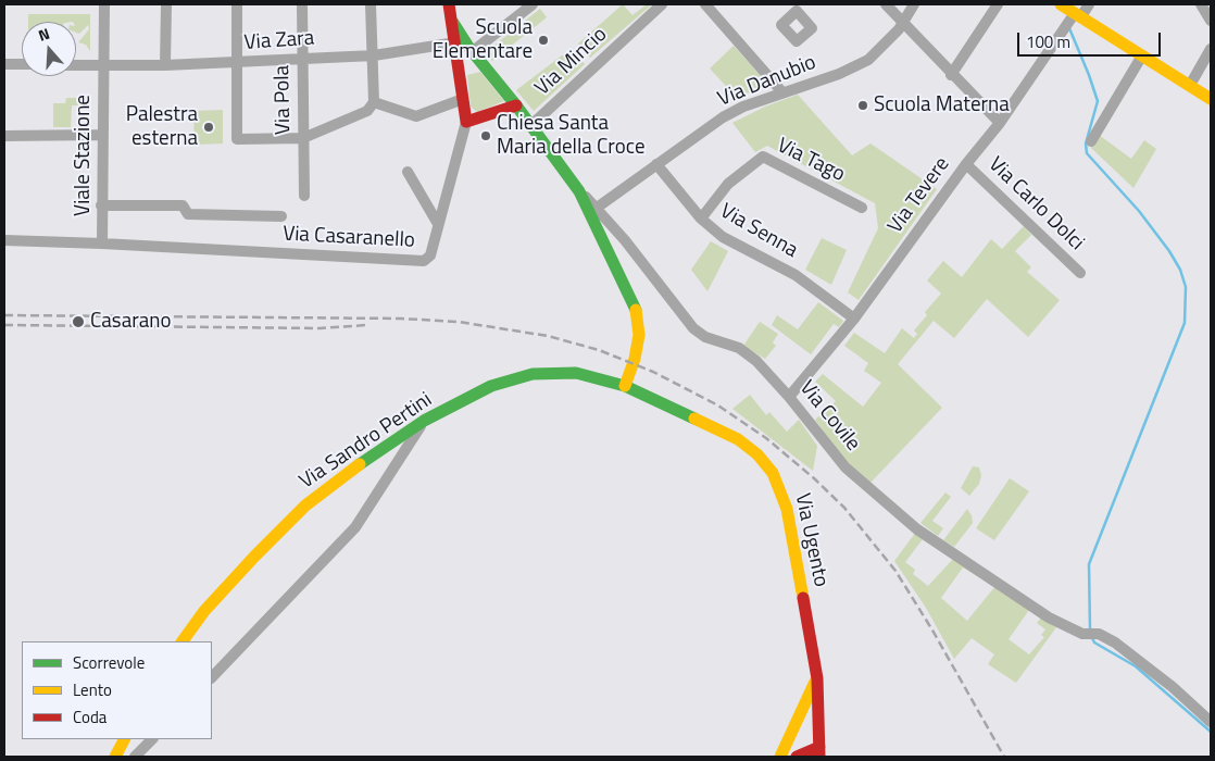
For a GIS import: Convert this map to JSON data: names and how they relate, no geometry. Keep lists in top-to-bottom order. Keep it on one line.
{"streets":{"street":["Via Zara","Via Mincio","Via Danubio","Via Pola","Viale Stazione","Via Tago","Via Tevere","Via Carlo Dolci","Via Senna","Via Casaranello","Via Covile","Via Sandro Pertini","Via Ugento"]},"crossings":[["Via Zara","Via Pola"],["Via Zara","Viale Stazione"],["Via Mincio","Via Covile"],["Via Danubio","Via Senna"],["Via Danubio","Via Covile"],["Viale Stazione","Via Casaranello"],["Via Tago","Via Senna"],["Via Tevere","Via Carlo Dolci"],["Via Tevere","Via Senna"],["Via Tevere","Via Covile"],["Via Sandro Pertini","Via Ugento"]],"places":["Scuola Elementare","Scuola Materna","Palestra esterna","Chiesa Santa Maria della Croce","Casarano"],"legend":["Scorrevole","Lento","Coda"],"scale_bar":"100 m","north":"top"}
